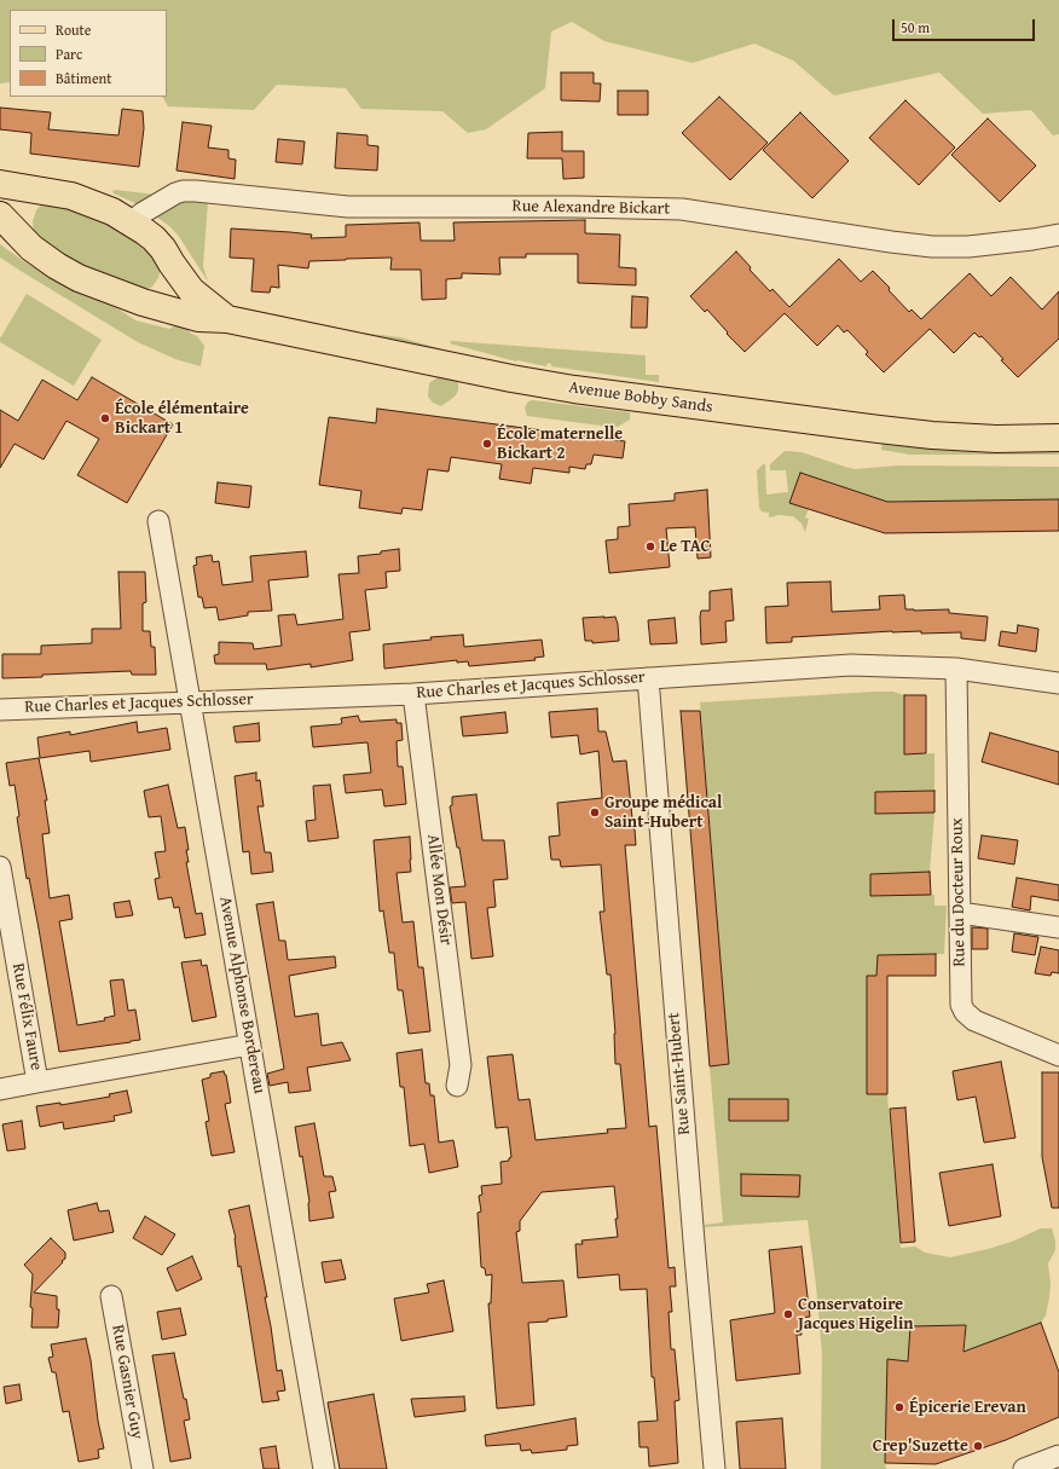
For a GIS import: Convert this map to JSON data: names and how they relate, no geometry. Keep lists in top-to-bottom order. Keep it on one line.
{"streets":{"main road":["Avenue Bobby Sands"],"street":["Rue Alexandre Bickart","Rue Charles et Jacques Schlosser","Allée Mon Désir","Rue du Docteur Roux","Avenue Alphonse Bordereau","Rue Félix Faure","Rue Saint-Hubert","Rue Gasnier Guy"]},"crossings":[["Rue Alexandre Bickart","Avenue Bobby Sands"],["Rue Charles et Jacques Schlosser","Allée Mon Désir"],["Rue Charles et Jacques Schlosser","Rue du Docteur Roux"],["Rue Charles et Jacques Schlosser","Avenue Alphonse Bordereau"],["Rue Charles et Jacques Schlosser","Rue Saint-Hubert"],["Avenue Alphonse Bordereau","Rue Félix Faure"]],"places":["École élémentaire Bickart 1","École maternelle Bickart 2","Le TAC","Groupe médical Saint-Hubert","Conservatoire Jacques Higelin","Épicerie Erevan","Crep'Suzette"],"legend":["Route","Parc","Bâtiment"],"scale_bar":"50 m"}
